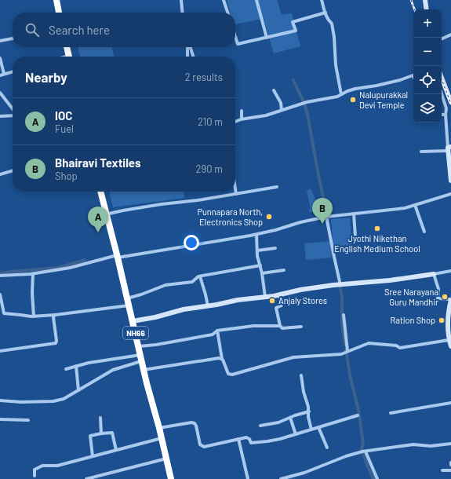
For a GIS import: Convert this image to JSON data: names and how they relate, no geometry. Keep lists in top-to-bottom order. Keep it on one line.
{"streets":{"highway":["NH66"]},"places":["Nalupurakkal Devi Temple","Punnapara North, Electronics Shop","Jyothi Nikethan English Medium School","Sree Narayana Guru Mandhir","Anjaly Stores","Ration Shop"],"page":{"map_buttons":["+","−"],"search":"Search here","heading":["Nearby","2 results"],"list":[{"mark":"A","name":"IOC","note":"Fuel","value":"210 m"},{"mark":"B","name":"Bhairavi Textiles","note":"Shop","value":"290 m"}],"pins":["B","A"]}}
